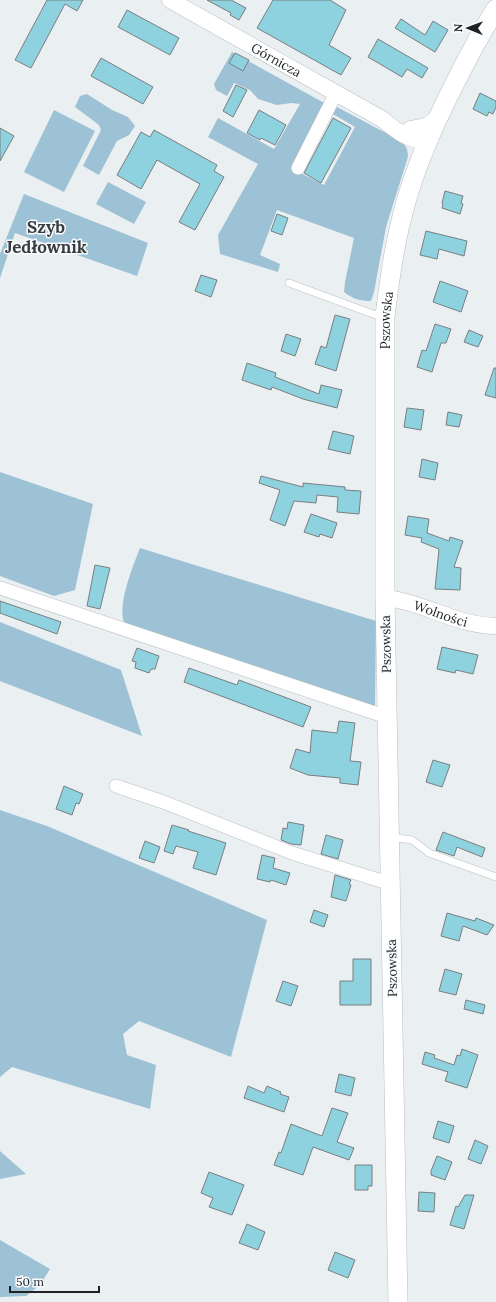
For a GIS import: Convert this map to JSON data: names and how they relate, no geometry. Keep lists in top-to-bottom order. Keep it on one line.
{"streets":{"main road":["Pszowska"],"street":["Górnicza","Wolności"]},"crossings":[["Górnicza","Pszowska"],["Pszowska","Wolności"]],"districts":["Szyb Jedłownik"],"scale_bar":"50 m","north":"left"}
